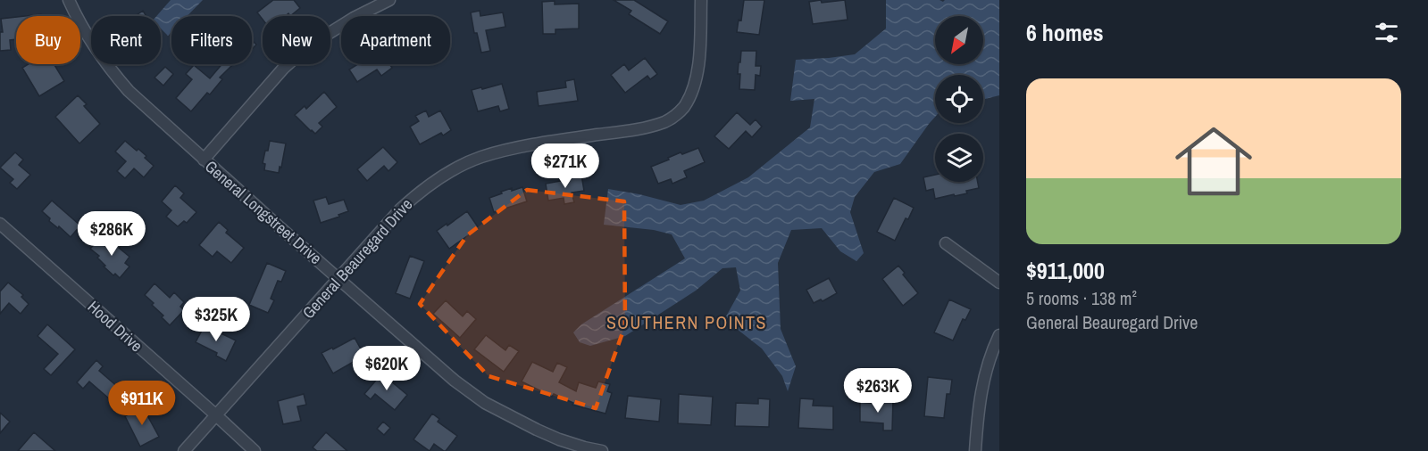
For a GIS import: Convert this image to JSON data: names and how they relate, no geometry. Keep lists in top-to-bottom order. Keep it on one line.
{"streets":{"street":["General Longstreet Drive","General Beauregard Drive","Hood Drive"]},"crossings":[["General Longstreet Drive","General Beauregard Drive"],["General Beauregard Drive","Hood Drive"]],"districts":["SOUTHERN POINTS"],"north":"bottom left","page":{"heading":"6 homes","chip":["Buy","Rent","Filters","New","Apartment"],"list":[{"name":"$911,000","note":"5 rooms · 138 m² · General Beauregard Drive"}],"price":["$271K","$286K","$325K","$620K","$263K","$911K"]}}
